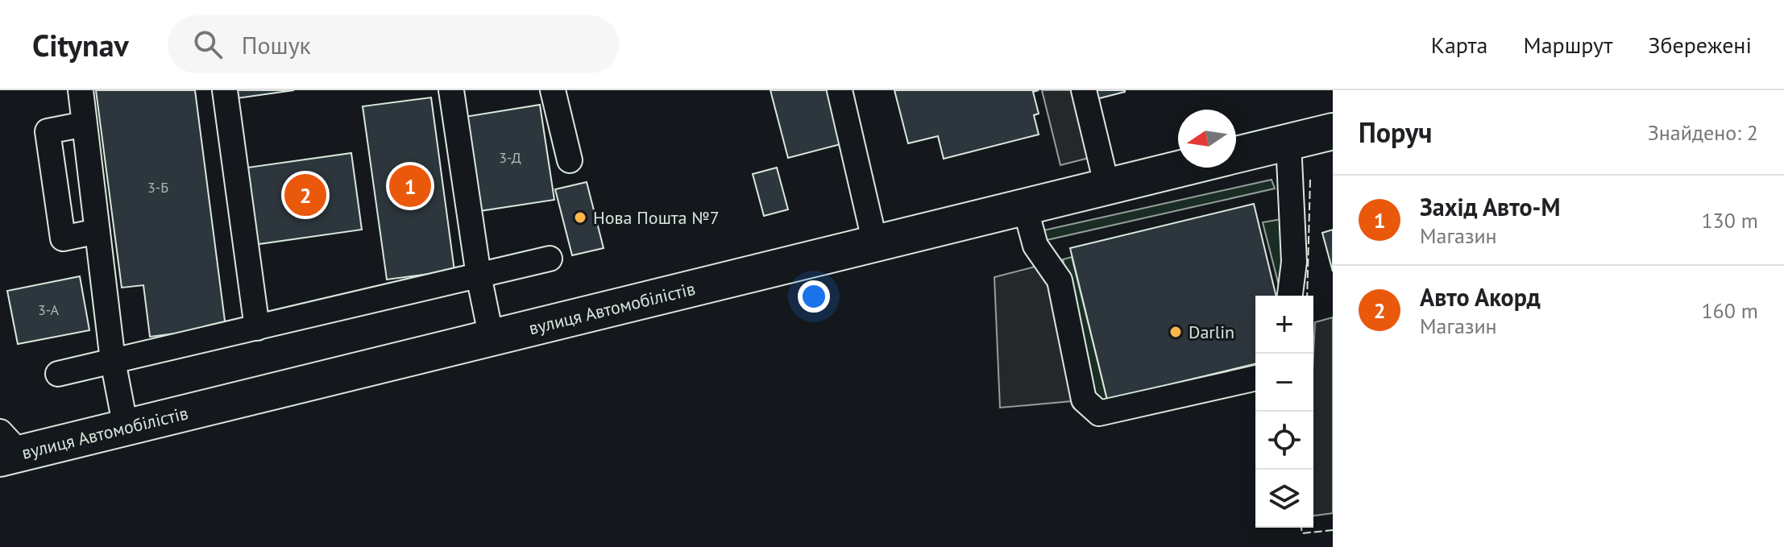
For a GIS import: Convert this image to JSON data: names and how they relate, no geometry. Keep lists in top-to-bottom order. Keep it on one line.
{"streets":{"highway":["вулиця Автомобілістів"]},"places":["Нова Пошта №7","Darlin"],"house_numbers":["3-Д","3-Б","3-А"],"north":"left","page":{"header":"Citynav","search":"Пошук","nav":["Карта","Маршрут","Збережені"],"heading":["Поруч","Знайдено: 2"],"pins":["1","2"],"list":[{"mark":"1","name":"Захід Авто-М","note":"Магазин","value":"130 m"},{"mark":"2","name":"Авто Акорд","note":"Магазин","value":"160 m"}],"map_buttons":["+","−"]}}
